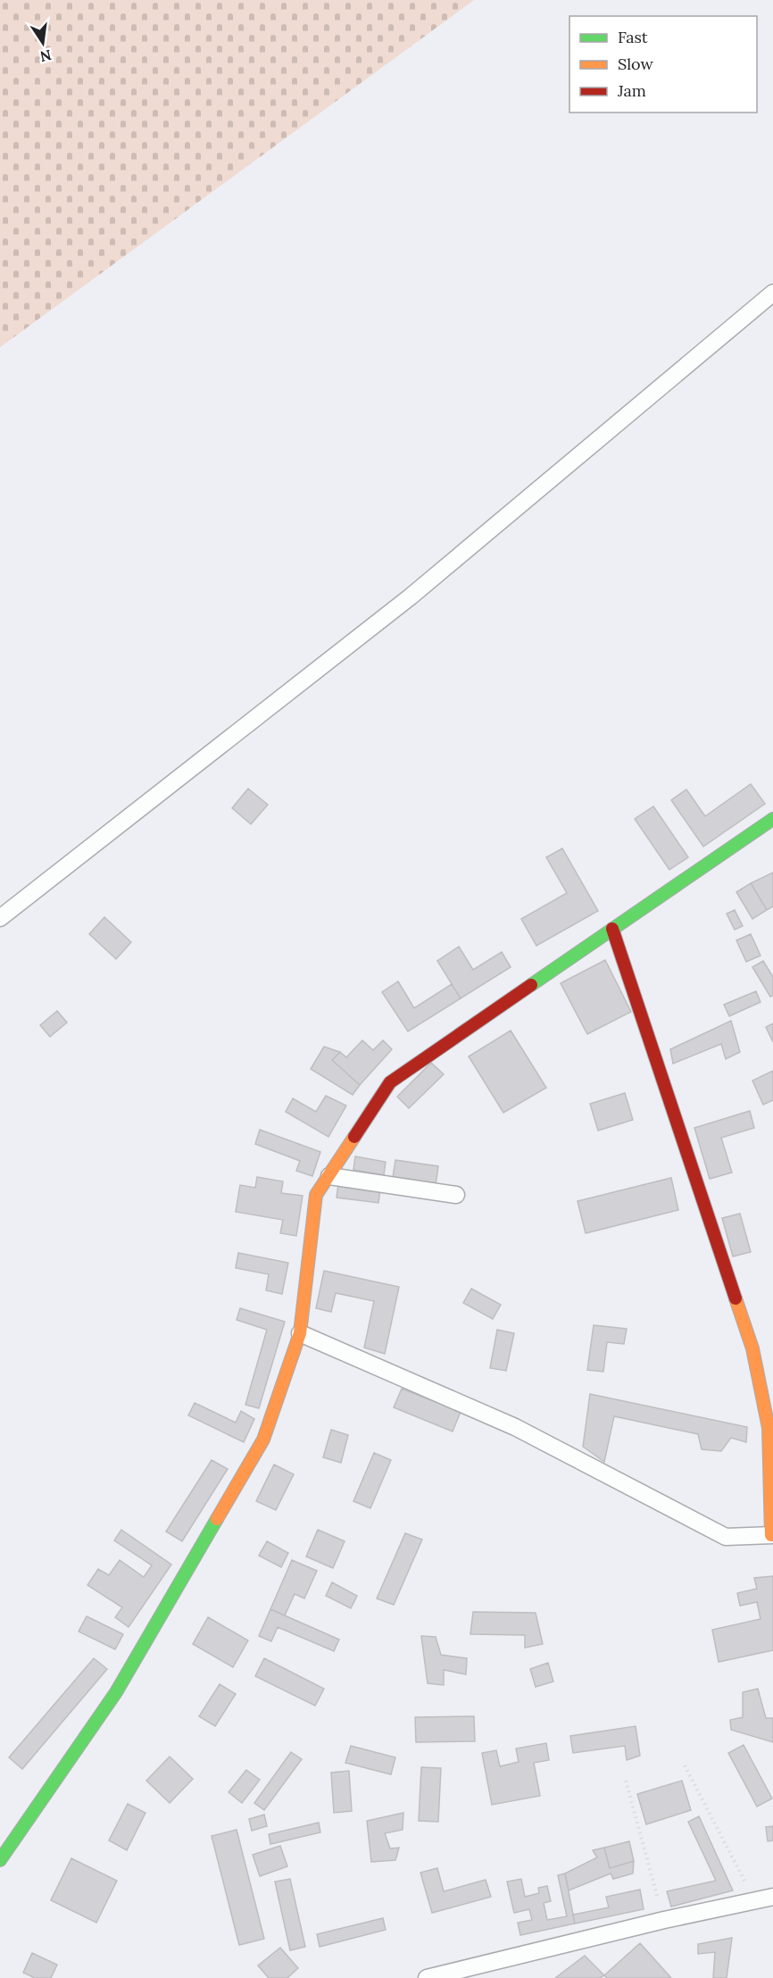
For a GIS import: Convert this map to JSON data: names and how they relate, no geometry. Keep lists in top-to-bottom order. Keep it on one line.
{"legend":["Fast","Slow","Jam"],"north":"bottom"}
